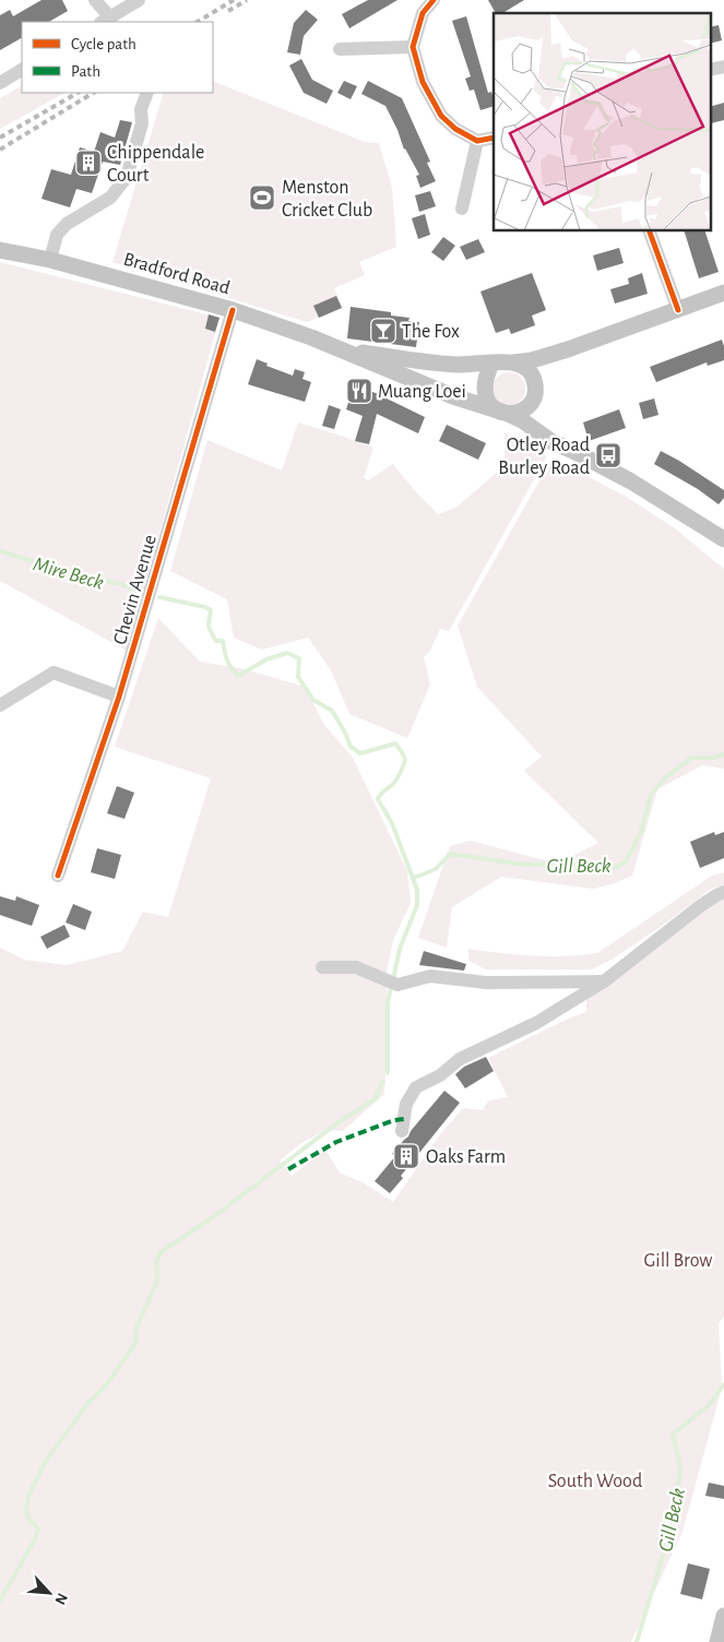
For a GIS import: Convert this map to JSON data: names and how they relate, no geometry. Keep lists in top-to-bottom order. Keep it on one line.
{"streets":{"main road":["Bradford Road"],"street":["Chevin Avenue"]},"crossings":[["Bradford Road","Chevin Avenue"]],"water":["Mire Beck","Gill Beck"],"parks":["Gill Brow","South Wood"],"places":{"building":["Chippendale Court","Oaks Farm"],"sports":["Menston Cricket Club"],"bar":["The Fox"],"restaurant":["Muang Loei"],"bus stop":["Otley Road Burley Road"]},"legend":["Cycle path","Path"],"north":"bottom right"}
